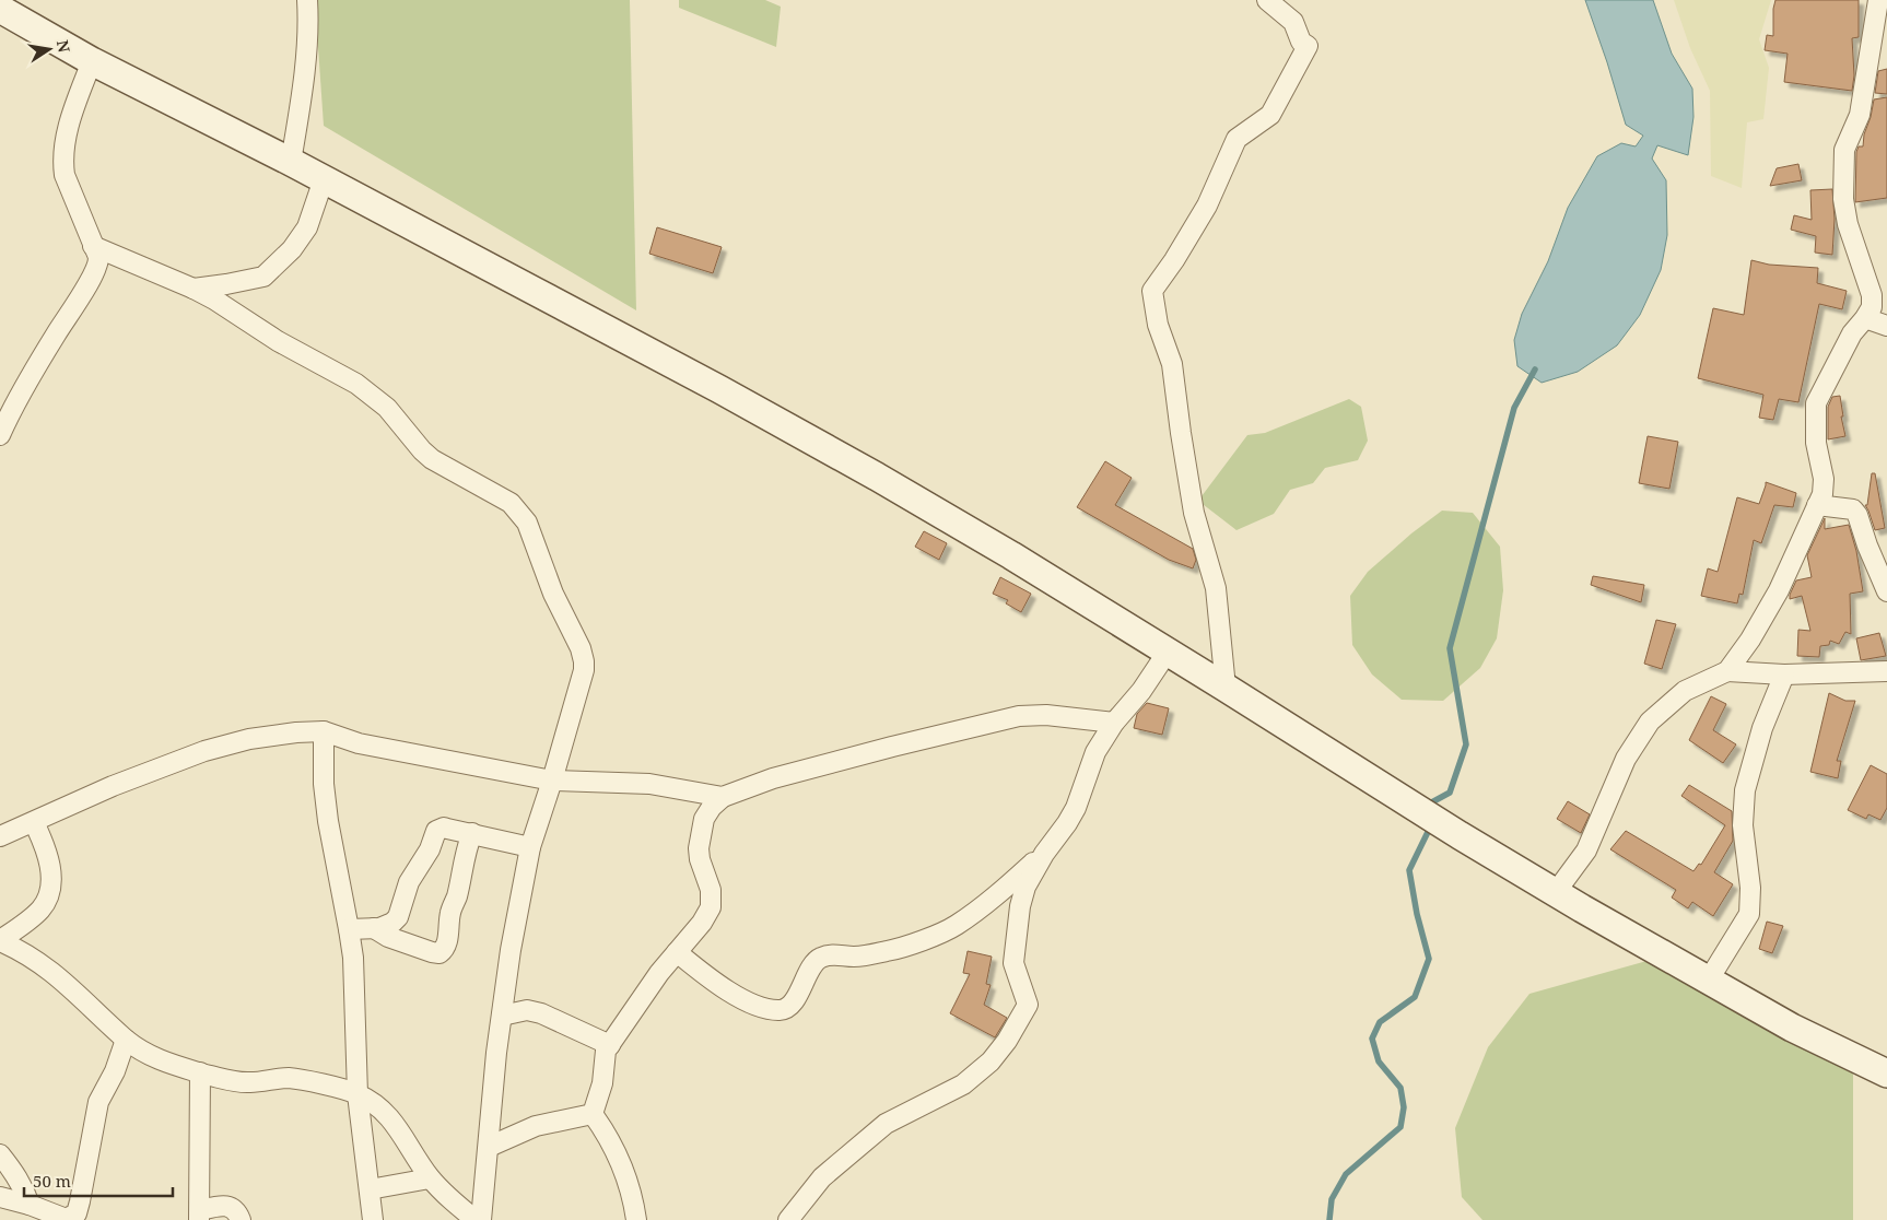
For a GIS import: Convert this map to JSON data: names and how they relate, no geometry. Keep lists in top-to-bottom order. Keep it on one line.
{"scale_bar":"50 m","north":"right"}
